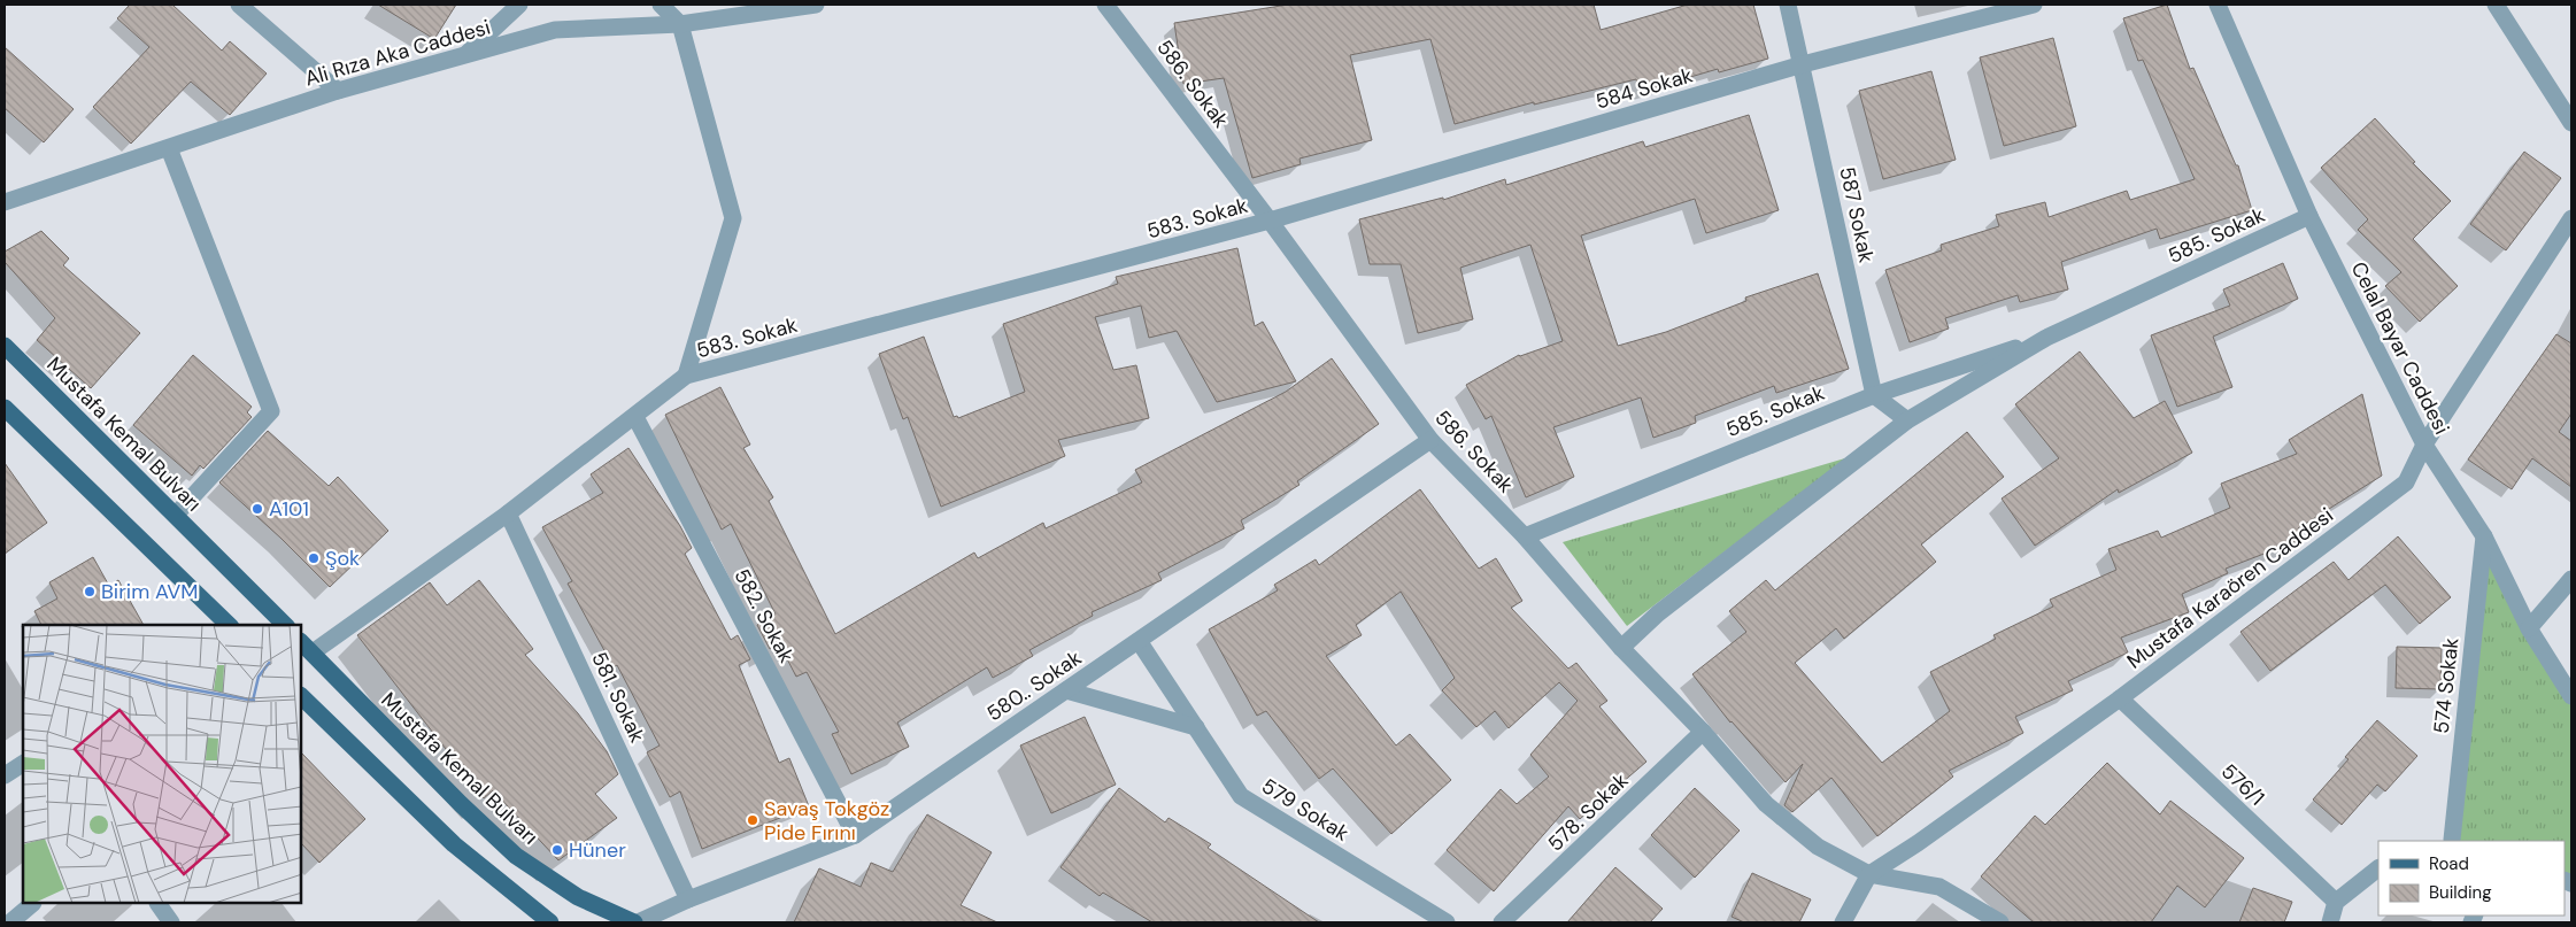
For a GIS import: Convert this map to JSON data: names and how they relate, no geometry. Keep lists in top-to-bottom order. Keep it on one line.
{"streets":{"main road":["Mustafa Kemal Bulvarı"],"street":["Ali Rıza Aka Caddesi","586. Sokak","584 Sokak","587 Sokak","583. Sokak","585. Sokak","Celal Bayar Caddesi","Mustafa Karaören Caddesi","582. Sokak","580.. Sokak","574 Sokak","581. Sokak","576/1","579 Sokak","578. Sokak"]},"crossings":[["586. Sokak","584 Sokak"],["586. Sokak","583. Sokak"],["586. Sokak","585. Sokak"],["586. Sokak","Mustafa Karaören Caddesi"],["586. Sokak","580.. Sokak"],["586. Sokak","578. Sokak"],["584 Sokak","587 Sokak"],["584 Sokak","583. Sokak"],["587 Sokak","585. Sokak"],["583. Sokak","Mustafa Kemal Bulvarı"],["583. Sokak","582. Sokak"],["583. Sokak","581. Sokak"],["585. Sokak","Celal Bayar Caddesi"],["Celal Bayar Caddesi","Mustafa Karaören Caddesi"],["Celal Bayar Caddesi","574 Sokak"],["Mustafa Kemal Bulvarı","580.. Sokak"],["Mustafa Karaören Caddesi","576/1"],["582. Sokak","580.. Sokak"],["580.. Sokak","581. Sokak"],["580.. Sokak","579 Sokak"]],"places":["A101","Şok","Birim AVM","Savaş Tokgöz Pide Fırını","Hüner"],"legend":["Road","Building"]}
